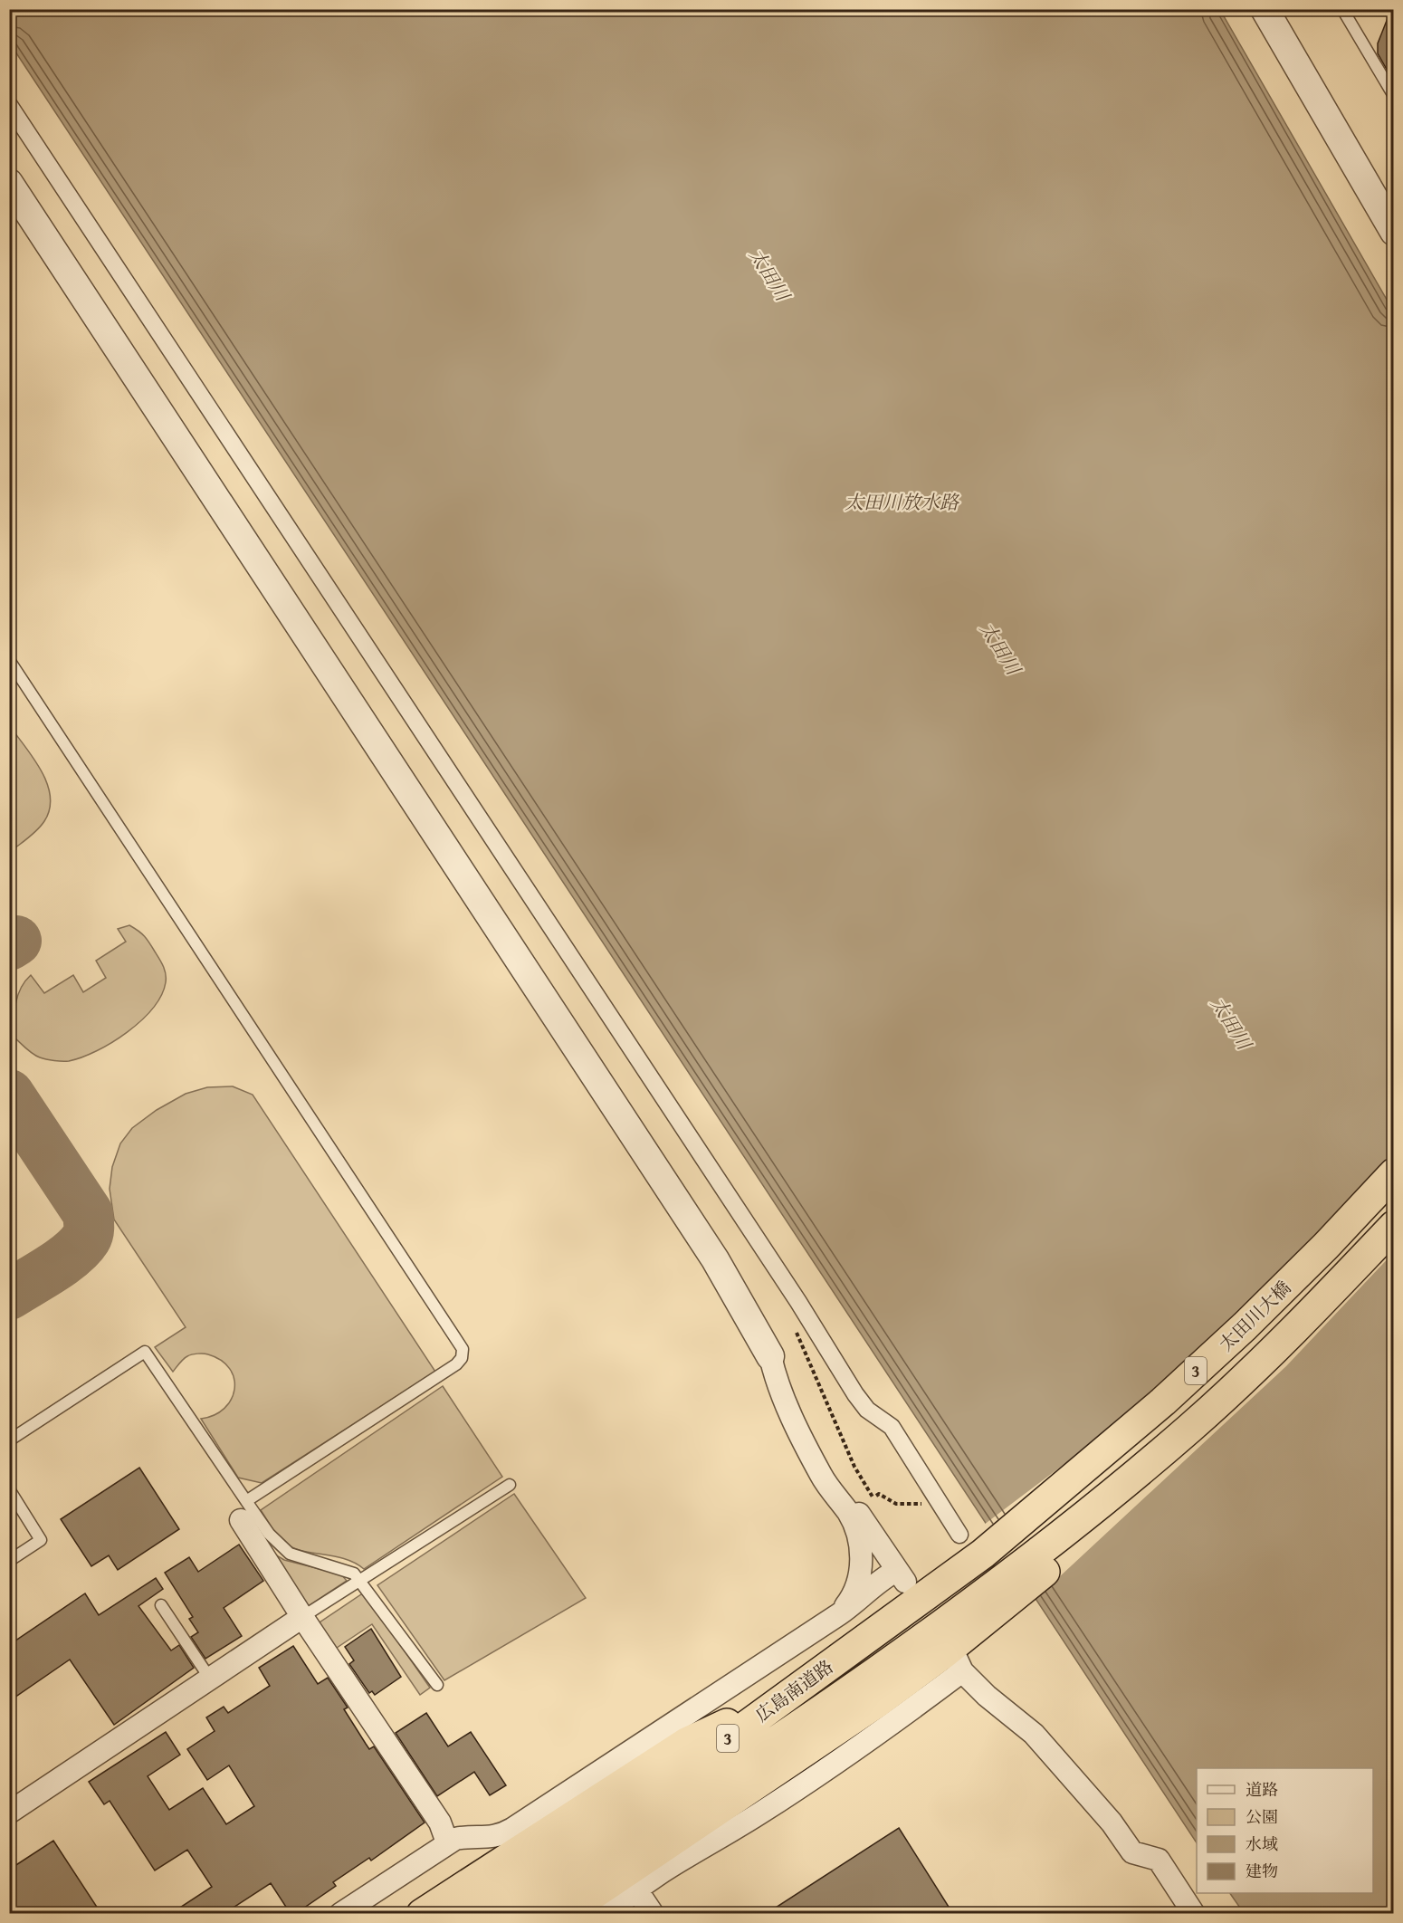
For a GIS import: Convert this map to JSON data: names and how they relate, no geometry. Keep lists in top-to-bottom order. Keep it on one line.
{"streets":{"highway":["太田川大橋","3","広島南道路"]},"crossings":[["太田川大橋","広島南道路"]],"water":["太田川","太田川放水路"],"legend":["道路","公園","水域","建物"]}
